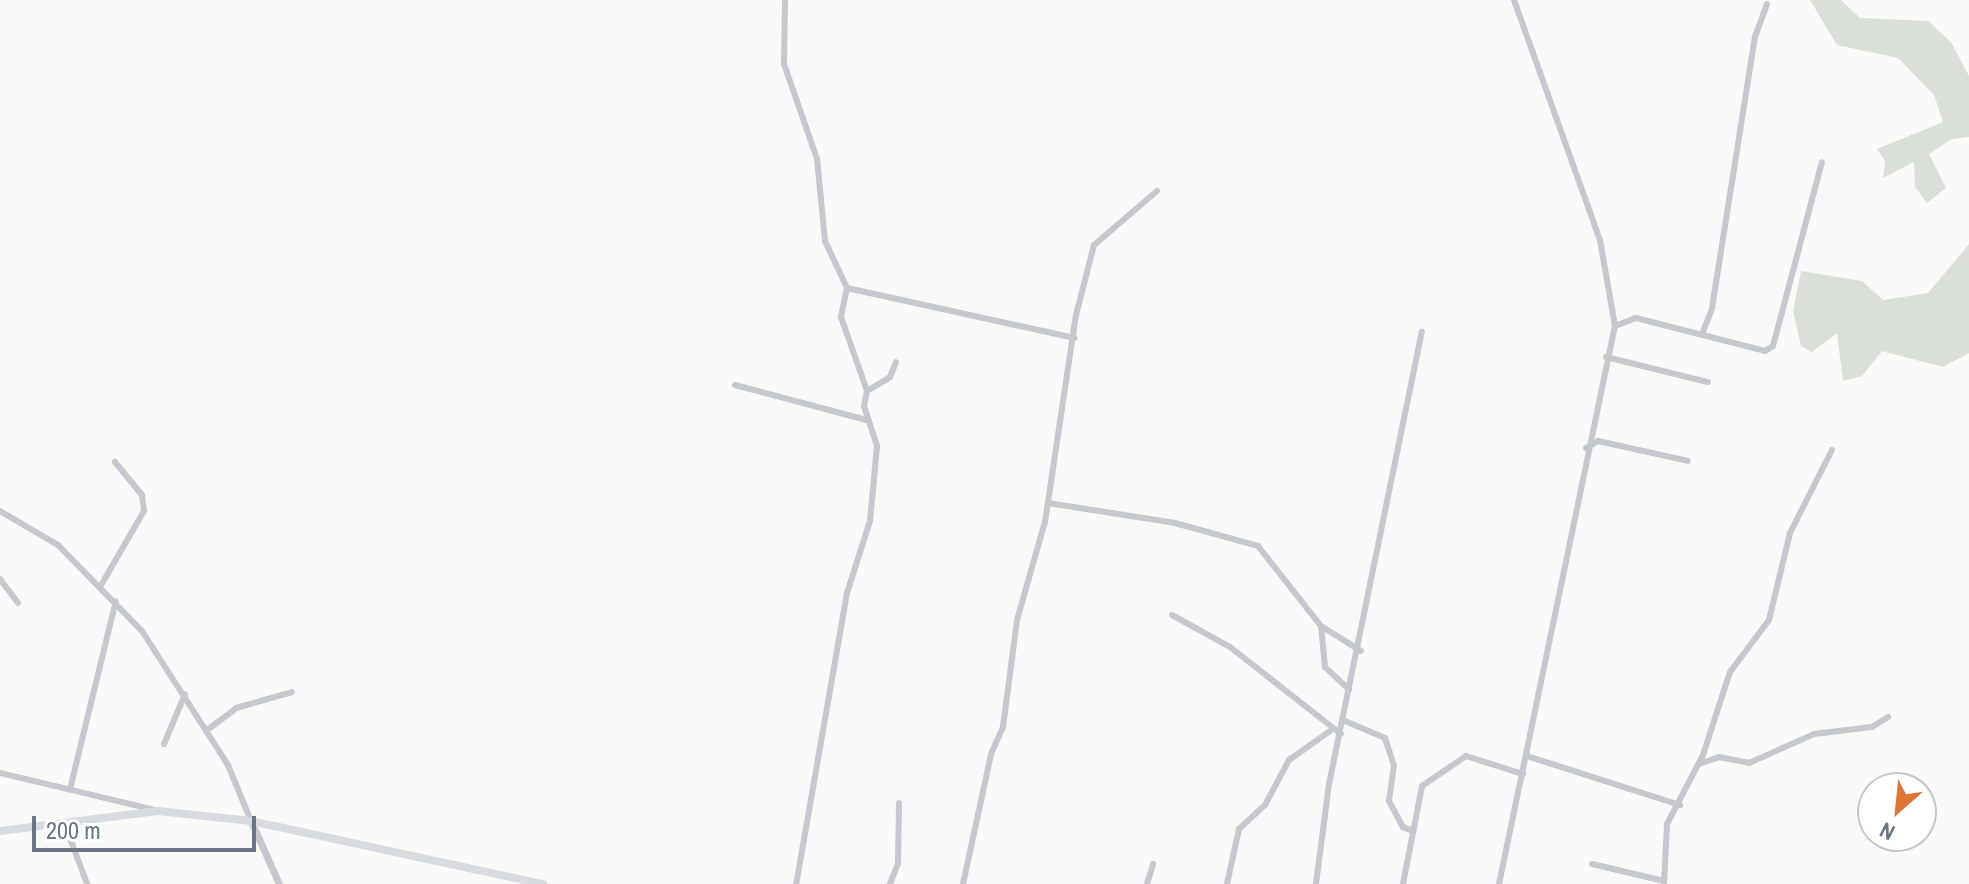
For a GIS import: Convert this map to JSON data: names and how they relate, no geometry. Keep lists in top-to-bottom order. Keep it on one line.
{"scale_bar":"200 m","north":"bottom left"}
